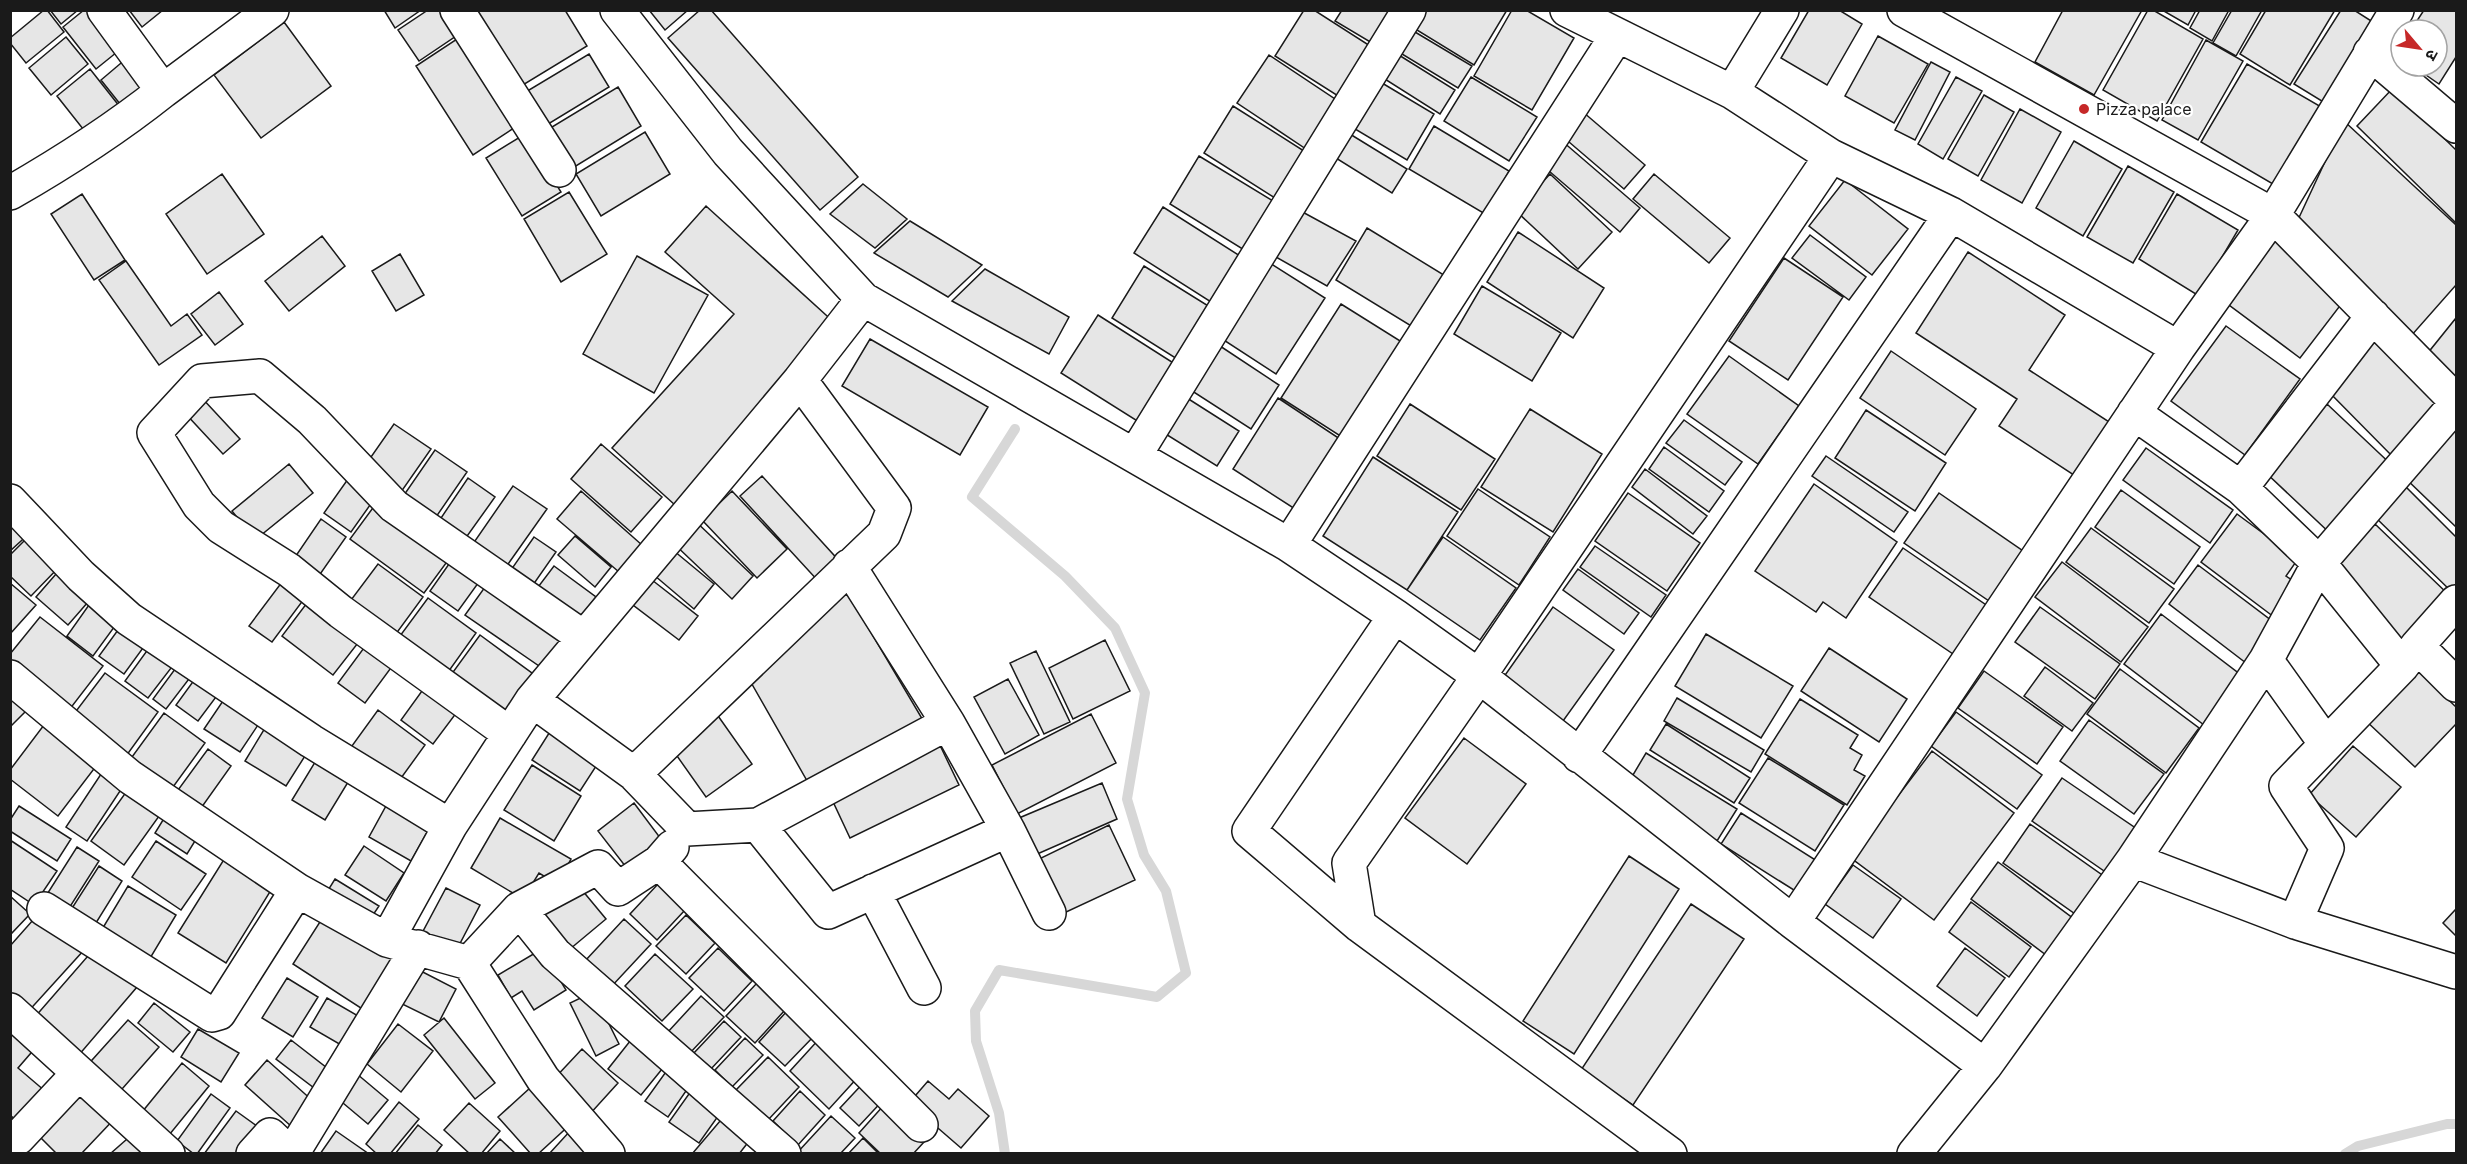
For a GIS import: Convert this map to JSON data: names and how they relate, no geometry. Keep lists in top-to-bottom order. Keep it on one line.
{"places":["Pizza palace"],"north":"bottom right"}
